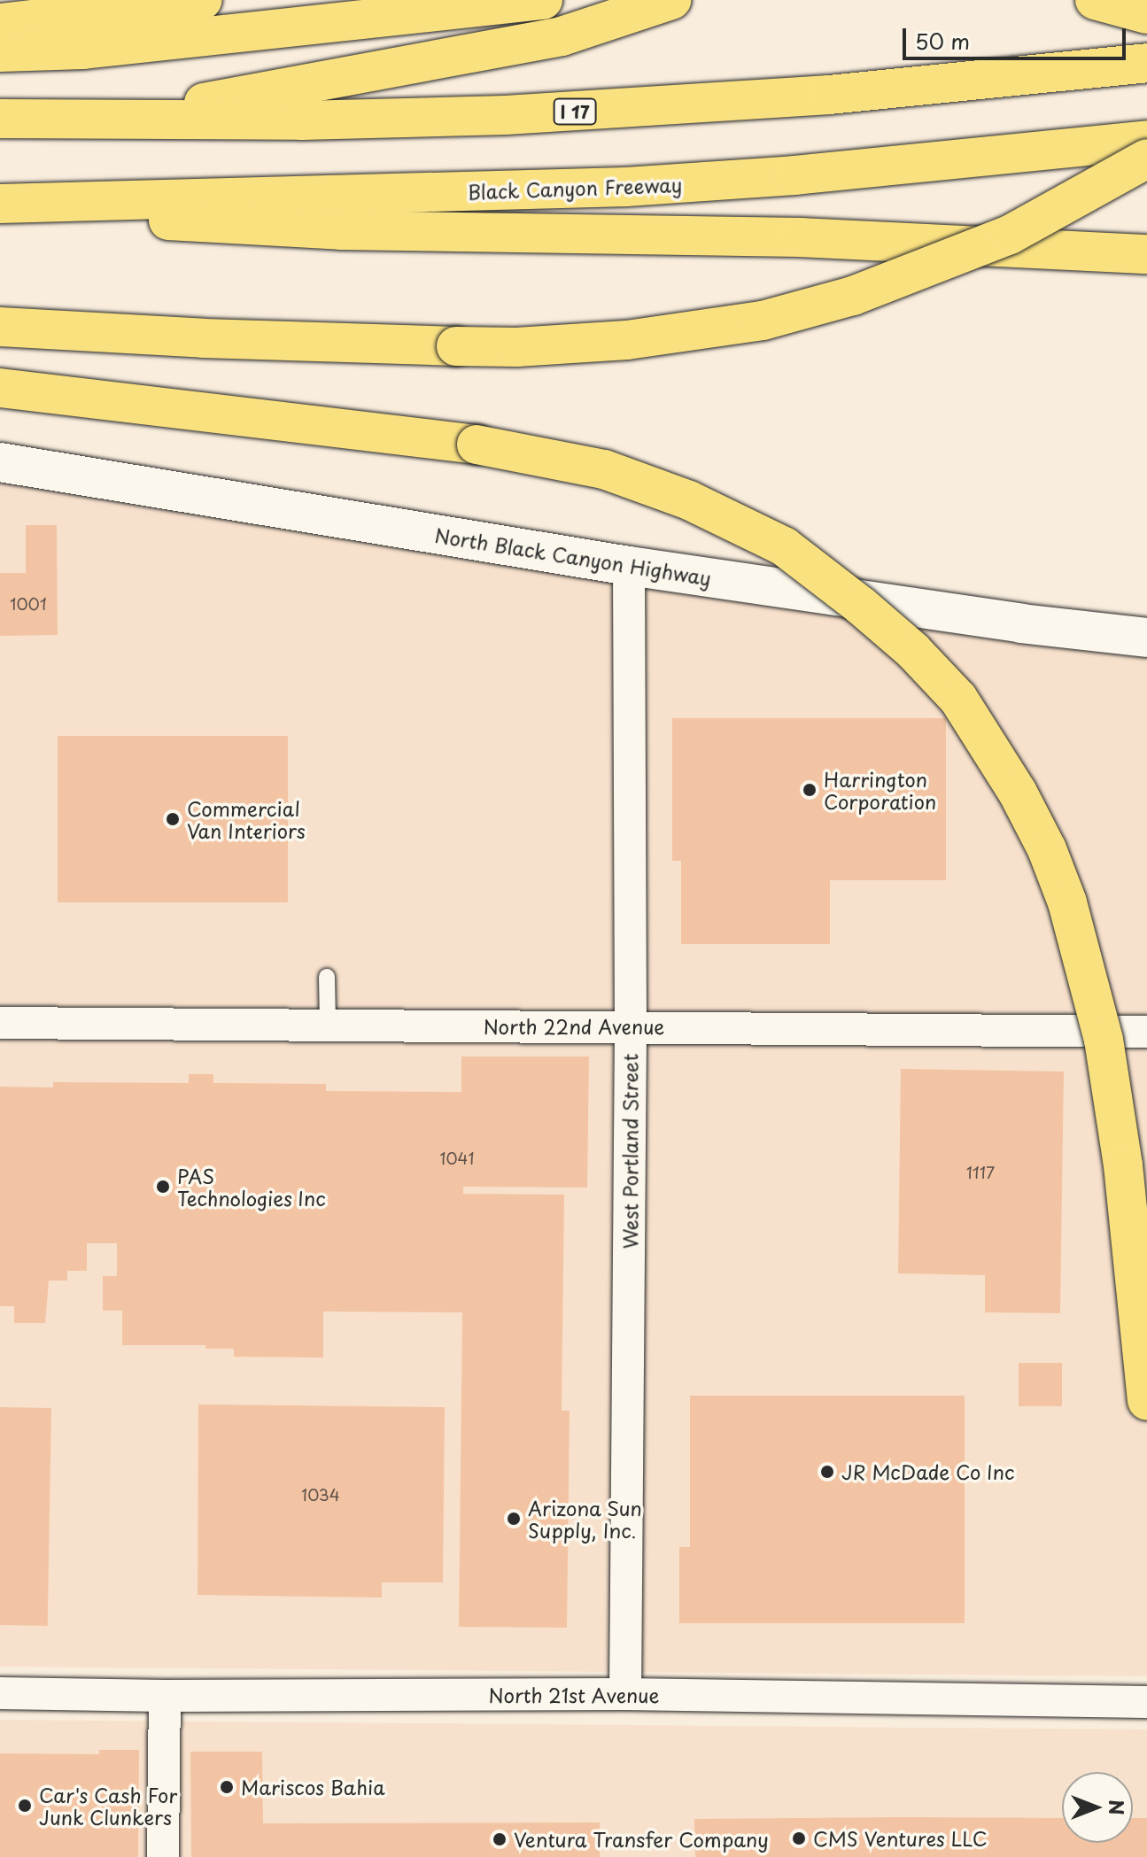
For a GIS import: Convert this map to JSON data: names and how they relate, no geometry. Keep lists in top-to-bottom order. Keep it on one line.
{"streets":{"highway":["I 17","Black Canyon Freeway"],"main road":["North Black Canyon Highway"],"street":["North 22nd Avenue","West Portland Street","North 21st Avenue"]},"crossings":[["North Black Canyon Highway","West Portland Street"],["North 22nd Avenue","West Portland Street"],["West Portland Street","North 21st Avenue"]],"places":["Harrington Corporation","Commercial Van Interiors","PAS Technologies Inc","JR McDade Co Inc","Arizona Sun Supply, Inc.","Mariscos Bahia","Car's Cash For Junk Clunkers","CMS Ventures LLC","Ventura Transfer Company"],"house_numbers":["1001","1041","1117","1034"],"scale_bar":"50 m","north":"right"}
